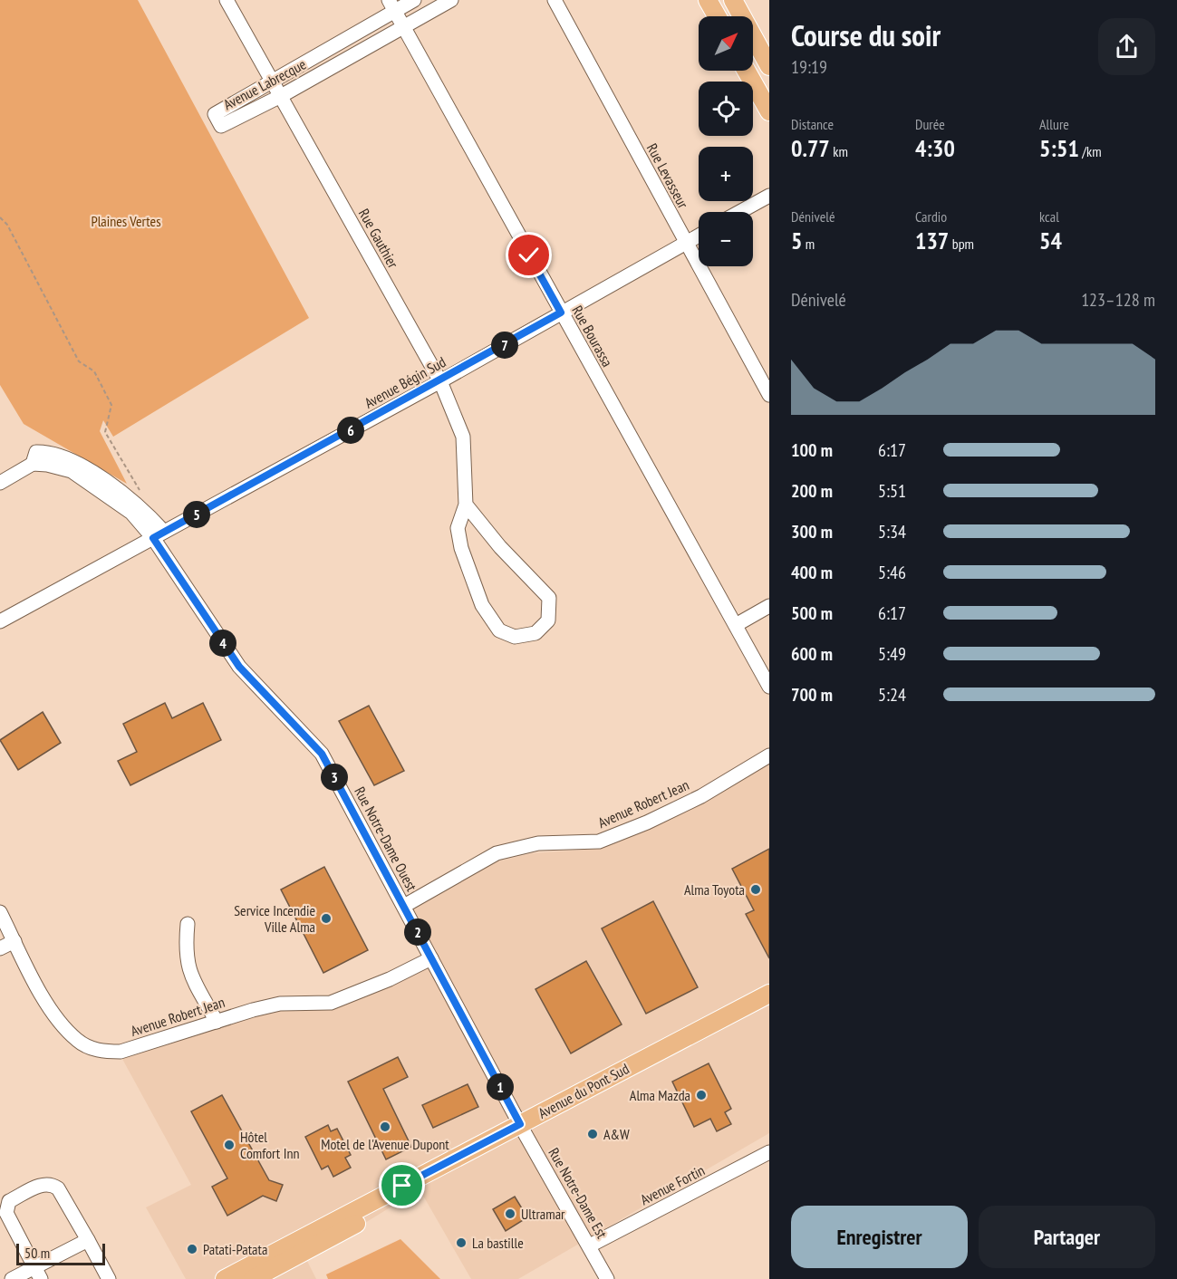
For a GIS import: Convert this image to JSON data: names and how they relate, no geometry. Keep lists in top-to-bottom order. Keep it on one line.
{"streets":{"main road":["Avenue du Pont Sud"],"street":["Avenue Labrecque","Rue Levasseur","Rue Gauthier","Rue Bourassa","Avenue Bégin Sud","Avenue Robert Jean","Rue Notre-Dame Ouest","Avenue Fortin","Rue Notre-Dame Est"]},"crossings":[["Avenue Labrecque","Rue Gauthier"],["Avenue Labrecque","Rue Bourassa"],["Rue Levasseur","Avenue Bégin Sud"],["Rue Gauthier","Avenue Bégin Sud"],["Rue Bourassa","Avenue Bégin Sud"],["Avenue Bégin Sud","Rue Notre-Dame Ouest"],["Avenue Robert Jean","Rue Notre-Dame Ouest"],["Rue Notre-Dame Ouest","Avenue du Pont Sud"],["Rue Notre-Dame Ouest","Rue Notre-Dame Est"],["Avenue du Pont Sud","Rue Notre-Dame Est"],["Avenue Fortin","Rue Notre-Dame Est"]],"parks":["Plaines Vertes"],"places":["Alma Toyota","Service Incendie Ville Alma","Alma Mazda","Motel de l'Avenue Dupont","A&W","Hôtel Comfort Inn","Ultramar","La bastille","Patati-Patata"],"scale_bar":"50 m","north":"top right","page":{"heading":["Course du soir","19:19"],"map_buttons":["+","−"],"stats":[["Distance","0.77 km"],["Durée","4:30"],["Allure","5:51 /km"],["Dénivelé","5 m"],["Cardio","137 bpm"],["kcal","54"]],"chart":["Dénivelé","123–128 m"],"pins":["7","6","5","4","3","2","1"],"list":[{"name":"100 m","note":"6:17"},{"name":"200 m","note":"5:51"},{"name":"300 m","note":"5:34"},{"name":"400 m","note":"5:46"},{"name":"500 m","note":"6:17"},{"name":"600 m","note":"5:49"},{"name":"700 m","note":"5:24"}],"buttons":["Enregistrer","Partager"],"scale":"50 m"}}
